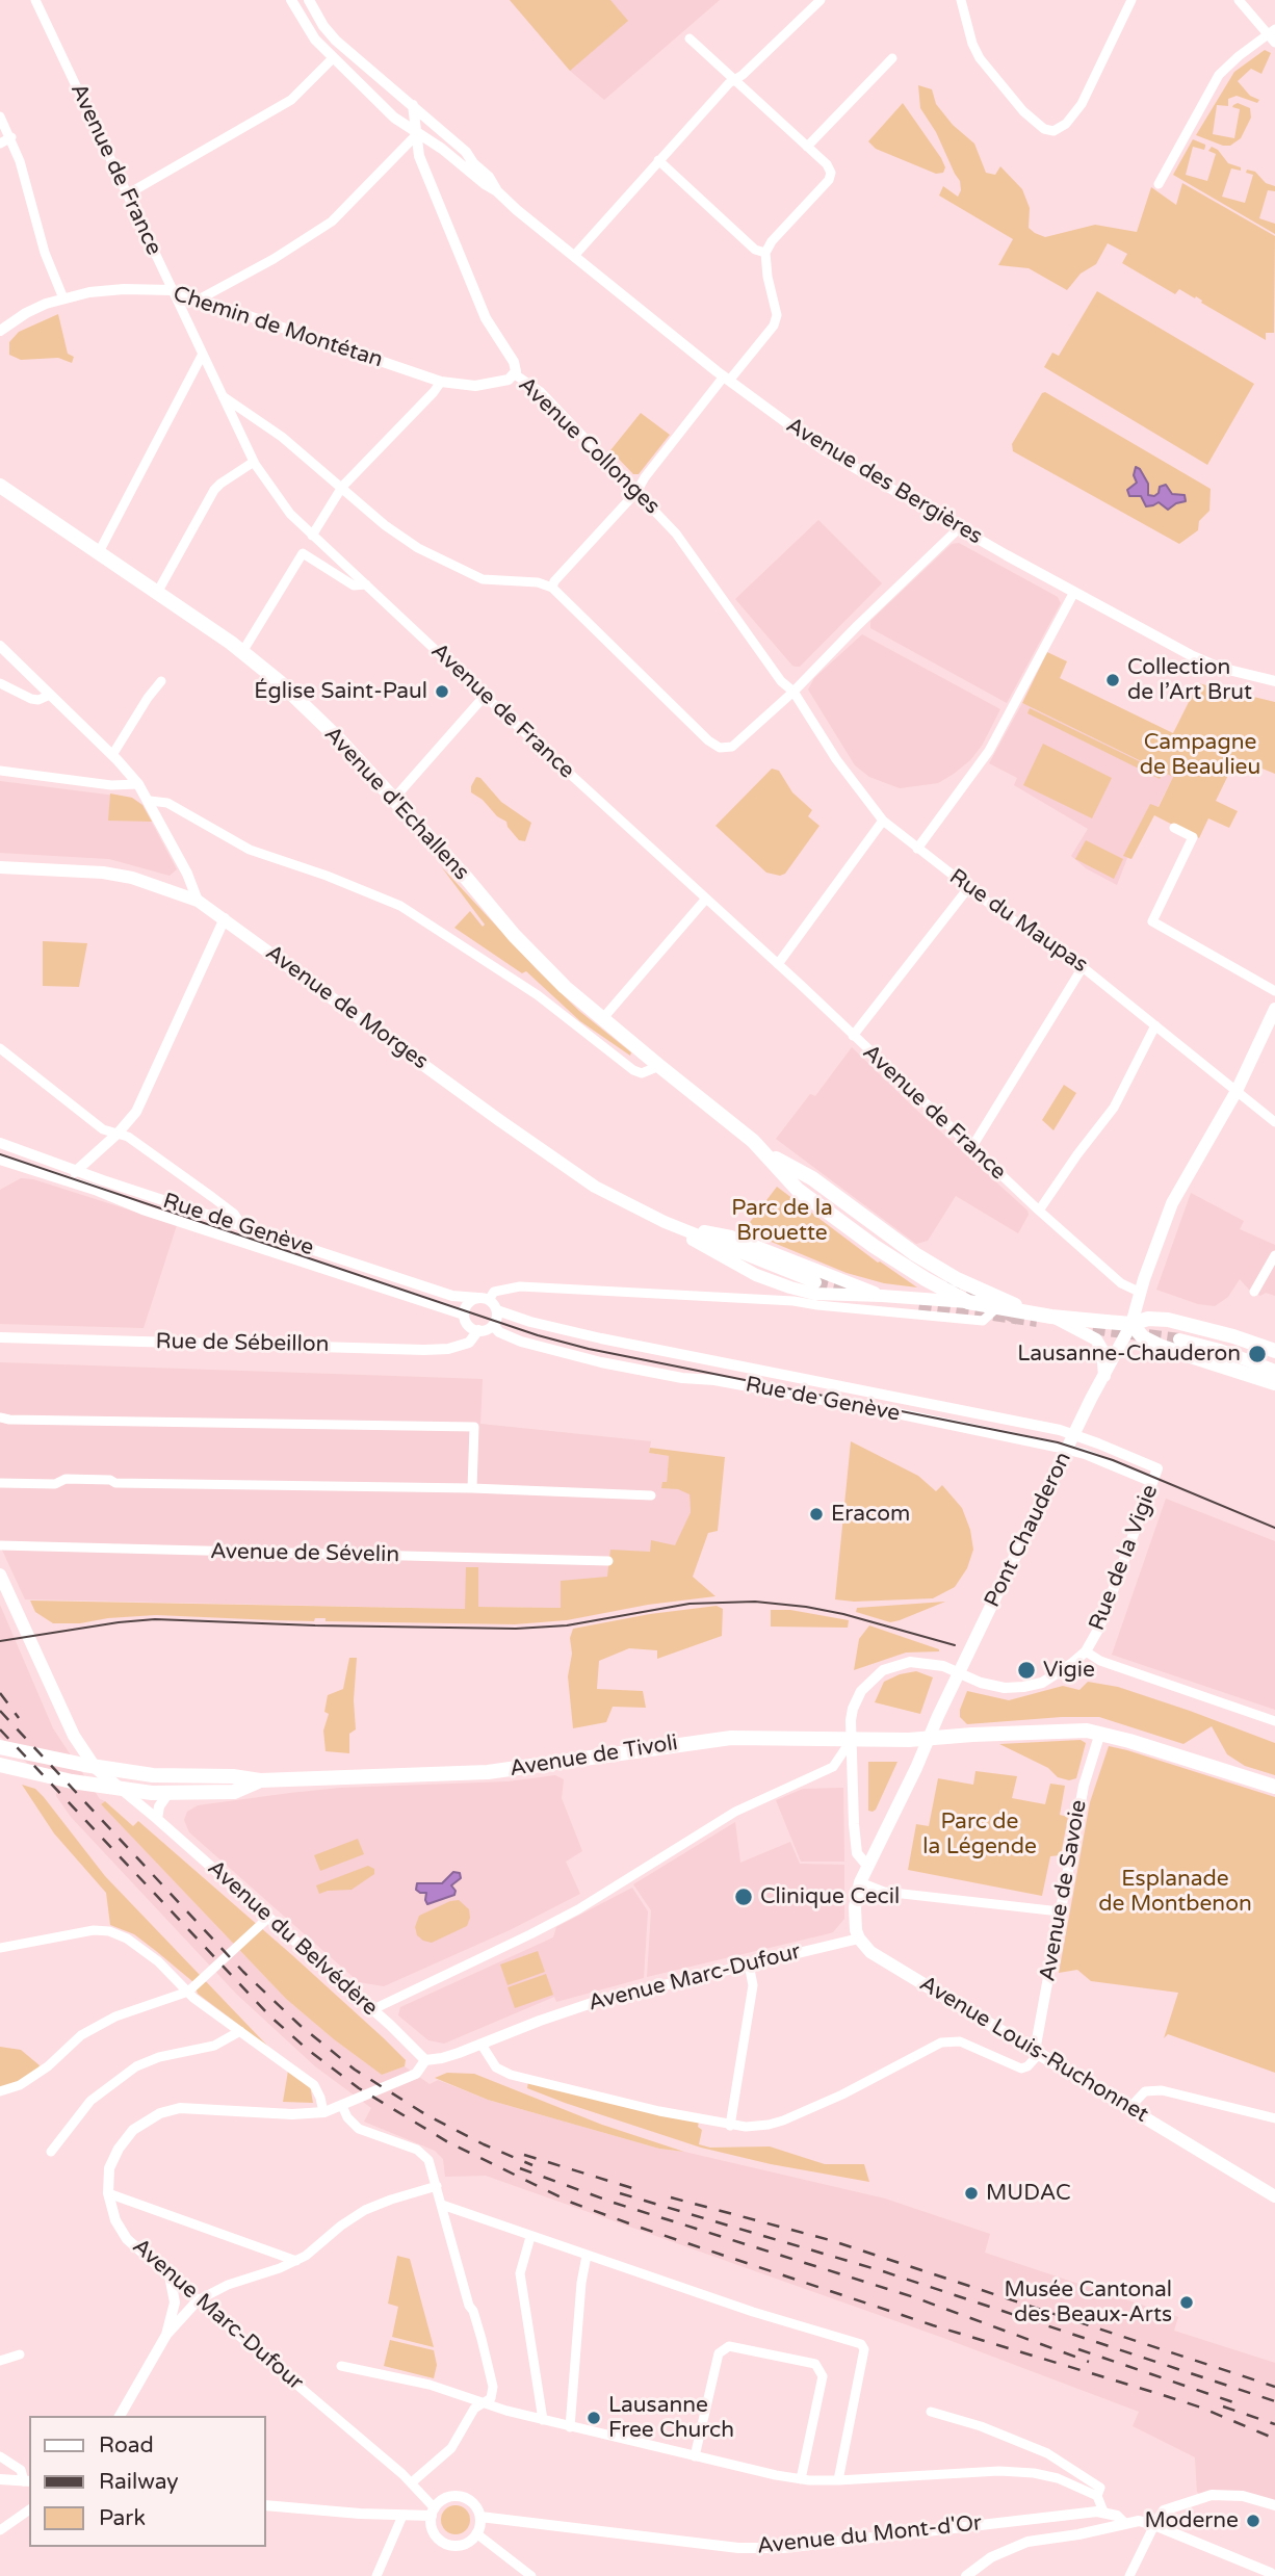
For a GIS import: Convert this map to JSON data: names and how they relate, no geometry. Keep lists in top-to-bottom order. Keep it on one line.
{"streets":{"main road":["Avenue d'Echallens","Avenue de Morges","Pont Chauderon","Avenue de Tivoli","Avenue du Belvédère","Avenue Louis-Ruchonnet"],"street":["Avenue de France","Chemin de Montétan","Avenue Collonges","Avenue des Bergières","Rue du Maupas","Rue de Genève","Rue de Sébeillon","Avenue de Sévelin","Rue de la Vigie","Avenue de Savoie","Avenue Marc-Dufour","Avenue du Mont-d'Or"]},"crossings":[["Avenue de France","Chemin de Montétan"],["Avenue de France","Pont Chauderon"],["Chemin de Montétan","Avenue Collonges"],["Avenue Collonges","Avenue des Bergières"],["Avenue Collonges","Rue du Maupas"],["Avenue d'Echallens","Avenue de Morges"],["Rue du Maupas","Pont Chauderon"],["Rue de Genève","Rue de Sébeillon"],["Rue de Genève","Rue de la Vigie"],["Pont Chauderon","Avenue de Tivoli"],["Rue de la Vigie","Avenue de Tivoli"],["Avenue de Tivoli","Avenue de Savoie"],["Avenue de Tivoli","Avenue du Belvédère"],["Avenue de Savoie","Avenue Louis-Ruchonnet"],["Avenue du Belvédère","Avenue Marc-Dufour"],["Avenue Marc-Dufour","Avenue Louis-Ruchonnet"],["Avenue Marc-Dufour","Avenue du Mont-d'Or"]],"parks":["Campagne de Beaulieu","Parc de la Brouette","Parc de la Légende","Esplanade de Montbenon"],"places":["Collection de l’Art Brut","Église Saint-Paul","Lausanne-Chauderon","Eracom","Vigie","Clinique Cecil","MUDAC","Musée Cantonal des Beaux-Arts","Lausanne Free Church","Moderne"],"legend":["Road","Railway","Park"]}
